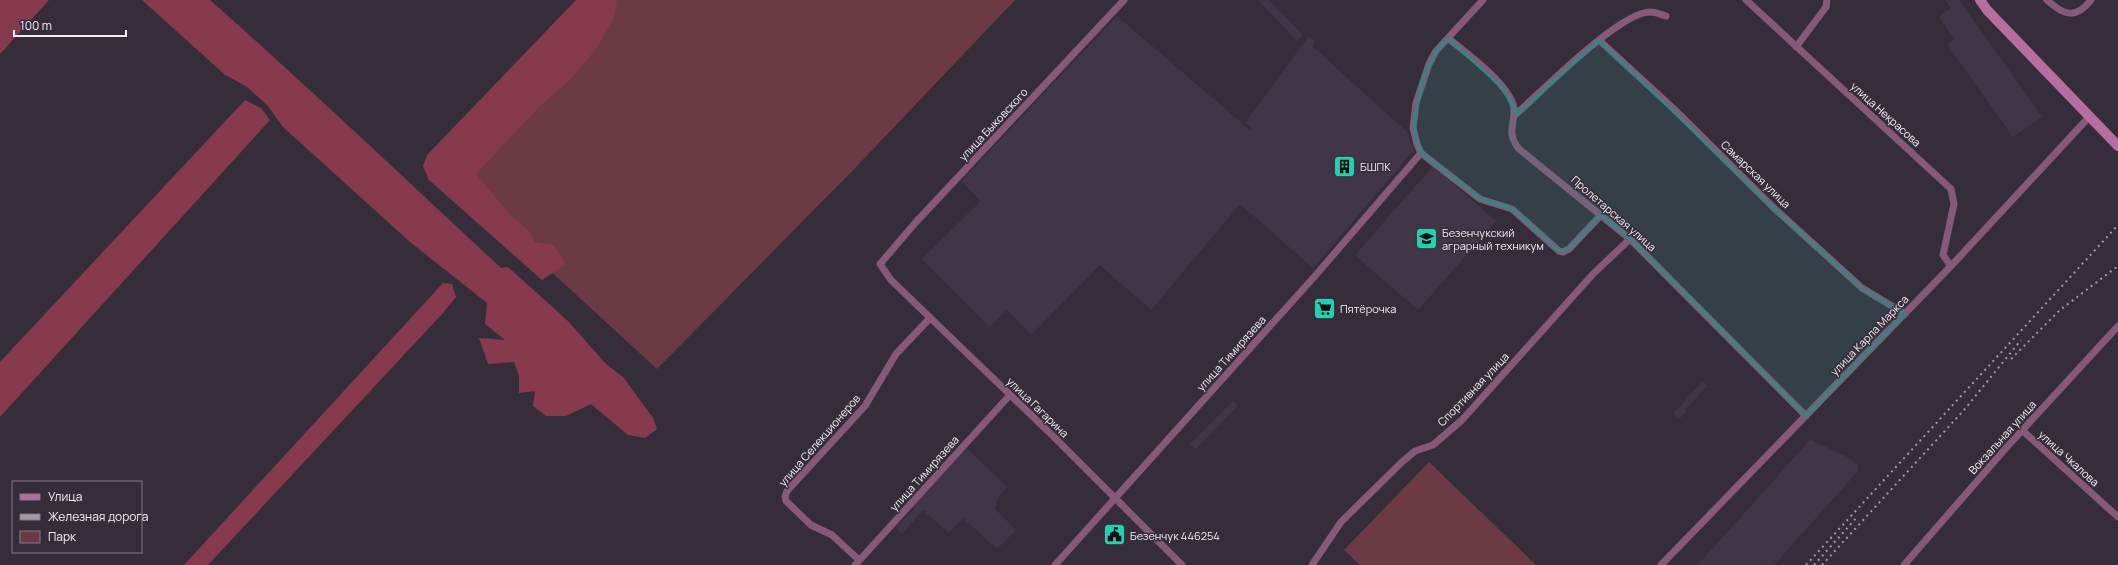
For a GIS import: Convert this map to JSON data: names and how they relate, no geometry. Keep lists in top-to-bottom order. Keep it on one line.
{"streets":{"street":["улица Некрасова","улица Быковского","Самарская улица","Пролетарская улица","улица Карла Маркса","улица Тимирязева","Спортивная улица","улица Гагарина","Вокзальная улица","улица Селекционеров","улица Чкалова"]},"crossings":[["улица Некрасова","улица Карла Маркса"],["улица Быковского","улица Гагарина"],["Самарская улица","улица Карла Маркса"],["Пролетарская улица","улица Карла Маркса"],["Пролетарская улица","Спортивная улица"],["улица Тимирязева","улица Гагарина"],["улица Тимирязева","улица Селекционеров"],["улица Гагарина","улица Селекционеров"],["Вокзальная улица","улица Чкалова"]],"places":{"building":["БШПК"],"school or university":["Безенчукский аграрный техникум"],"supermarket":["Пятёрочка"],"public building":["Безенчук 446254"]},"legend":["Улица","Железная дорога","Парк"],"scale_bar":"100 m"}
